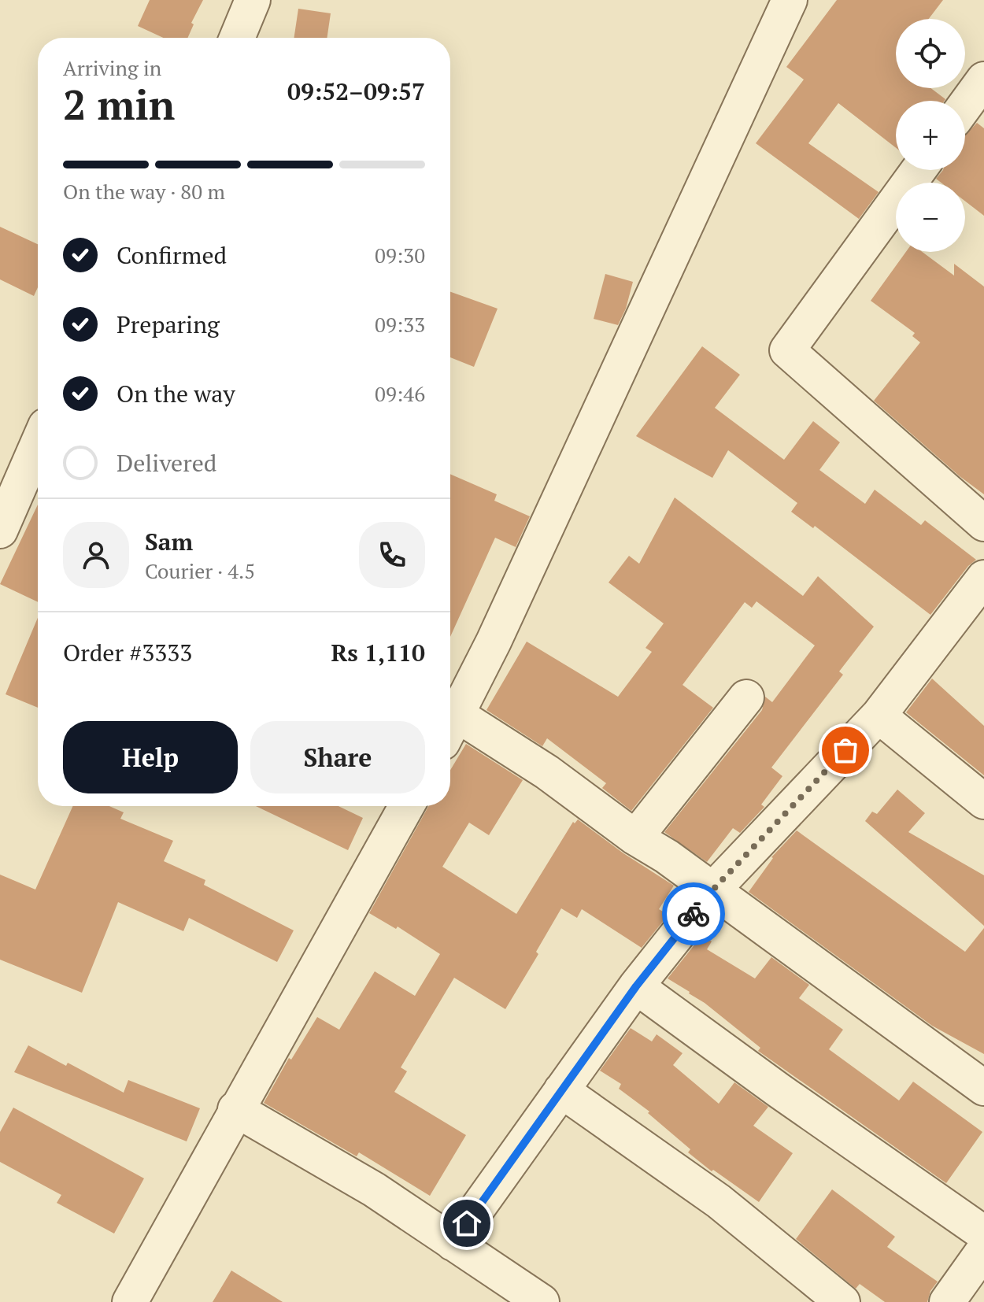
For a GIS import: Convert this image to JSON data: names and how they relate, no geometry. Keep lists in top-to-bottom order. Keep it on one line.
{"page":{"map_buttons":["+","−"],"heading":["2 min","Arriving in","09:52–09:57"],"panel":["Sam","Courier · 4.5","Order #3333","Rs 1,110"],"bar":"On the way · 80 m","list":[["Confirmed","09:30"],["Preparing","09:33"],["On the way","09:46"],"Delivered"],"buttons":["Help","Share"]}}
